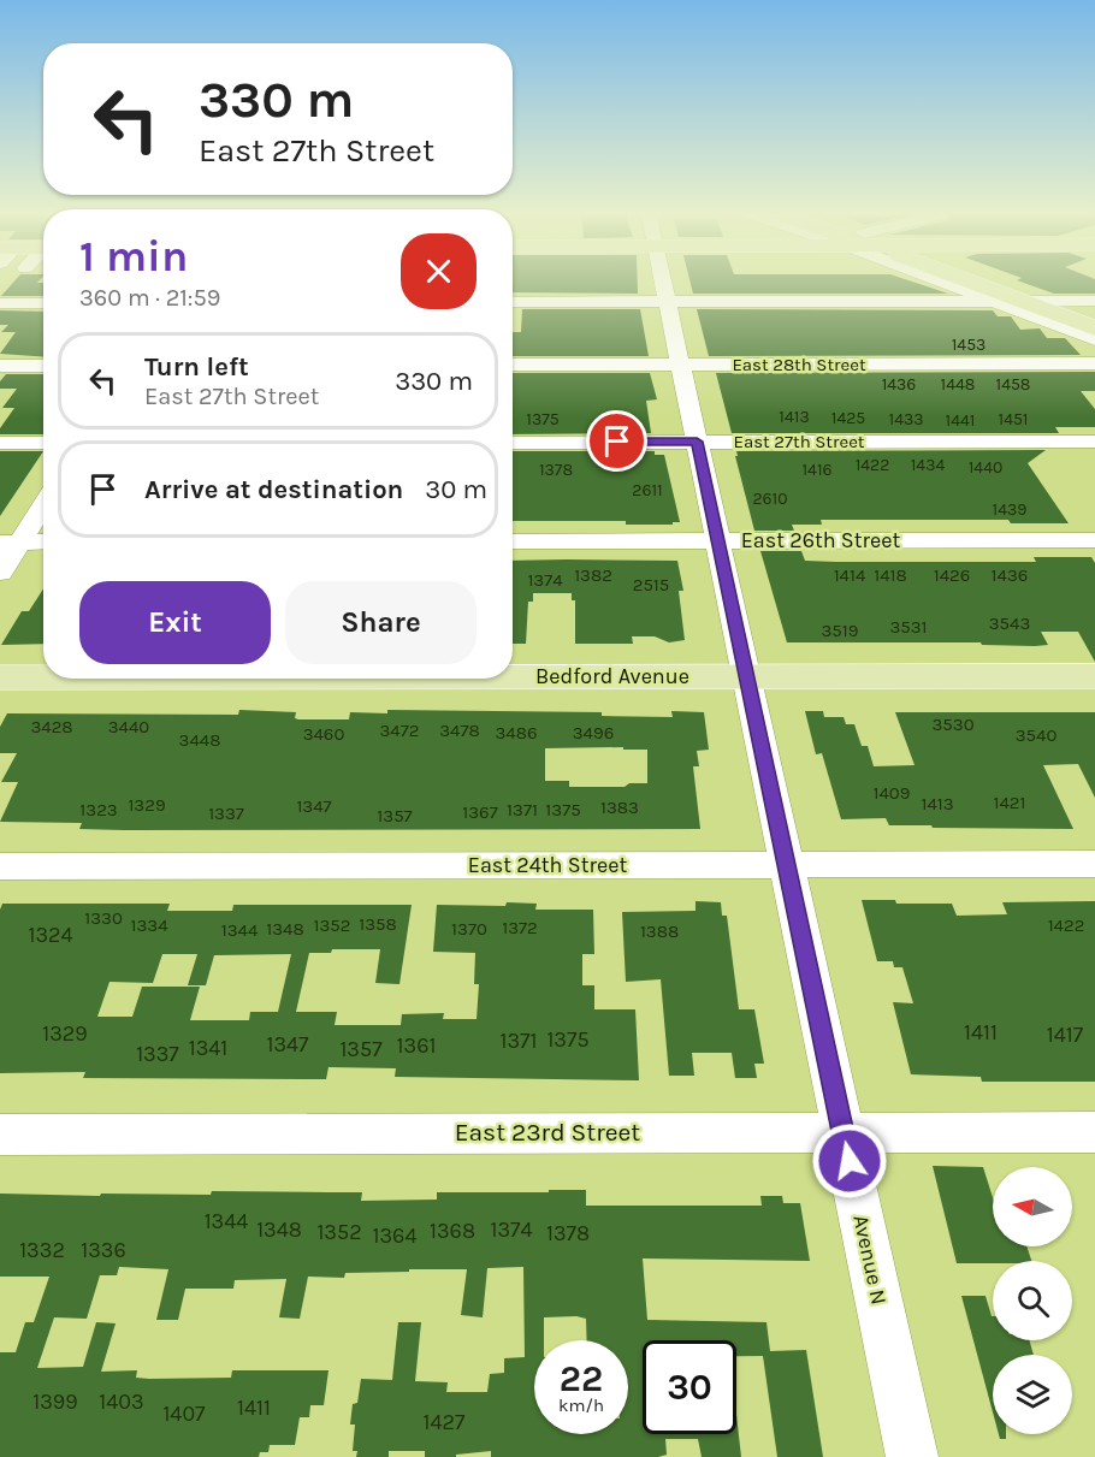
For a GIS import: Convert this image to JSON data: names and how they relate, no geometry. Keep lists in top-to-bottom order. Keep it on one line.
{"streets":{"main road":["Bedford Avenue"],"street":["East 28th Street","East 27th Street","East 26th Street","East 24th Street","East 23rd Street","Avenue N"]},"crossings":[["East 28th Street","Avenue N"],["East 27th Street","Avenue N"],["East 26th Street","Avenue N"],["Bedford Avenue","Avenue N"],["East 24th Street","Avenue N"],["East 23rd Street","Avenue N"]],"house_numbers":["1453","1436","1448","1458","1413","1425","1375","1433","1451","1441","1422","1434","1440","1378","1416","2611","2610","1439","1382","1414","1418","1426","1436","1374","2515","3543","3531","3519","3530","3428","3440","3472","3478","3486","3496","3460","3540","3448","1409","1421","1413","1329","1347","1383","1323","1371","1375","1367","1337","1357","1330","1358","1334","1352","1422","1372","1348","1370","1344","1388","1324","1411","1329","1417","1375","1371","1347","1361","1341","1357","1337","1344","1348","1374","1368","1352","1378","1364","1332","1336","1399","1403","1411","1407","1427"],"north":"left","page":{"turn":["330 m","East 27th Street"],"heading":["1 min","360 m · 21:59"],"list":[{"name":"Turn left","note":"East 27th Street","value":"330 m"},{"name":"Arrive at destination","value":"30 m"}],"buttons":["Exit","Share"],"speed":"22 km/h","limit":"30"}}
